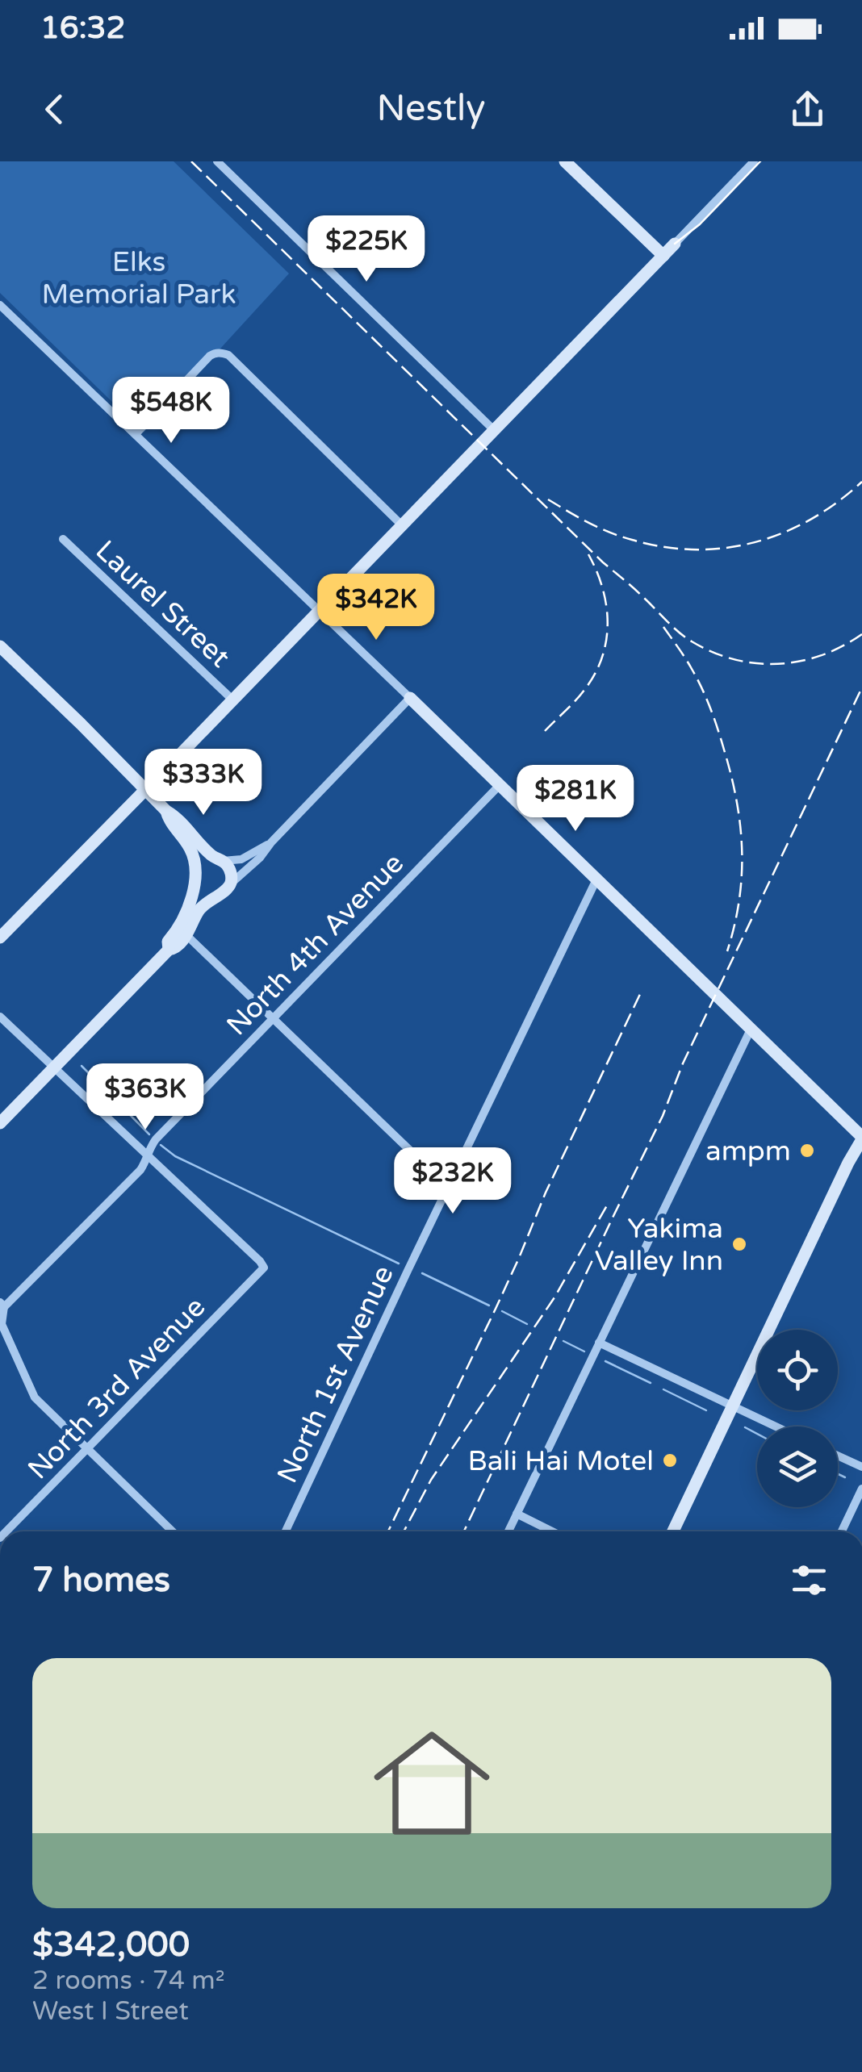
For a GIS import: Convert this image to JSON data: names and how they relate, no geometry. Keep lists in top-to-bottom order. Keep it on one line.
{"streets":{"street":["Laurel Street","North 4th Avenue","North 1st Avenue","North 3rd Avenue"]},"crossings":[["North 4th Avenue","North 3rd Avenue"]],"parks":["Elks Memorial Park"],"places":["ampm","Yakima Valley Inn","Bali Hai Motel"],"page":{"status":"16:32","header":"Nestly","price":["$225K","$548K","$342K","$333K","$281K","$363K","$232K"],"heading":"7 homes","list":[{"name":"$342,000","note":"2 rooms · 74 m² · West I Street"}]}}
